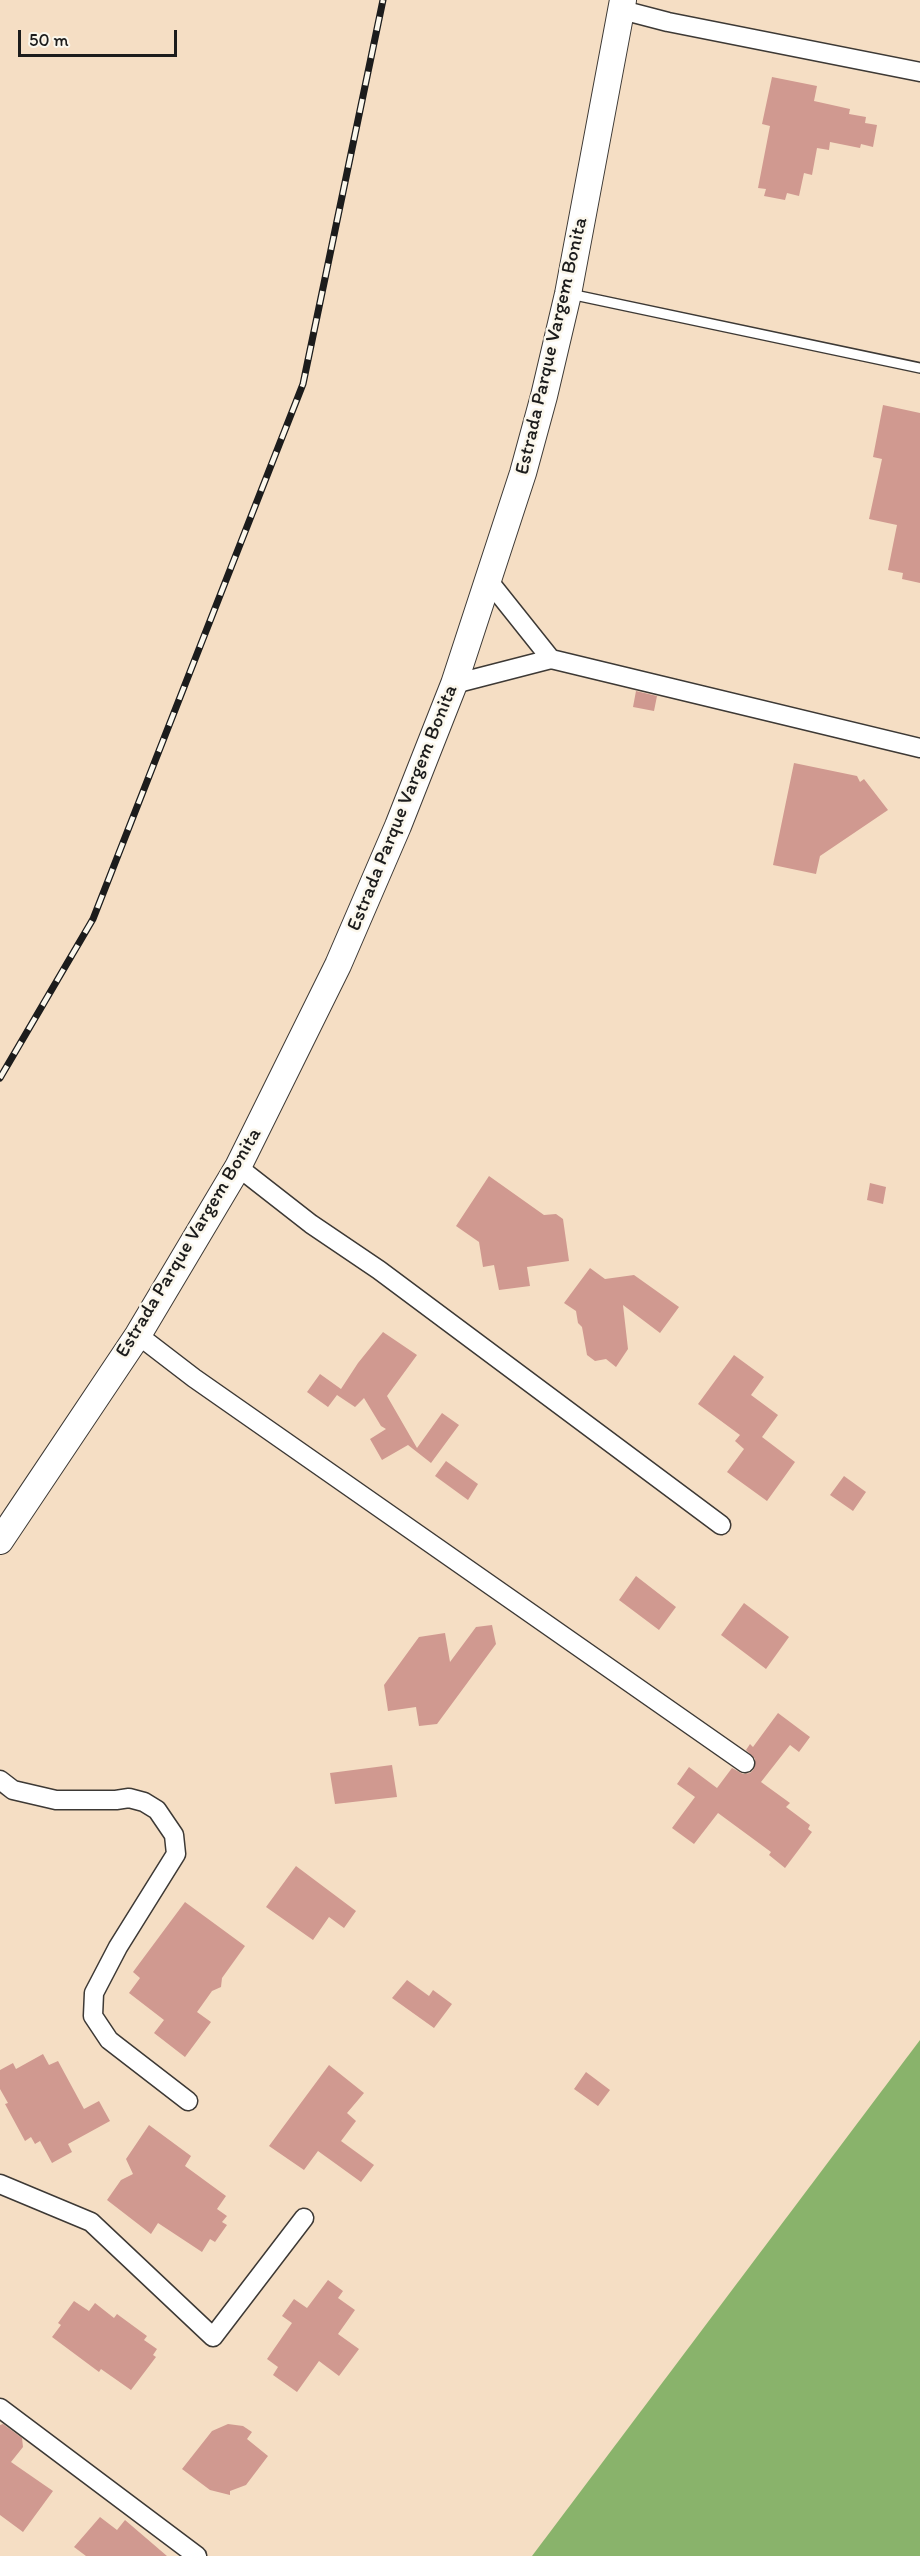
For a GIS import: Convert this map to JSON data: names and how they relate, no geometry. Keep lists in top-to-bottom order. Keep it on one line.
{"streets":{"main road":["Estrada Parque Vargem Bonita"]},"scale_bar":"50 m"}
